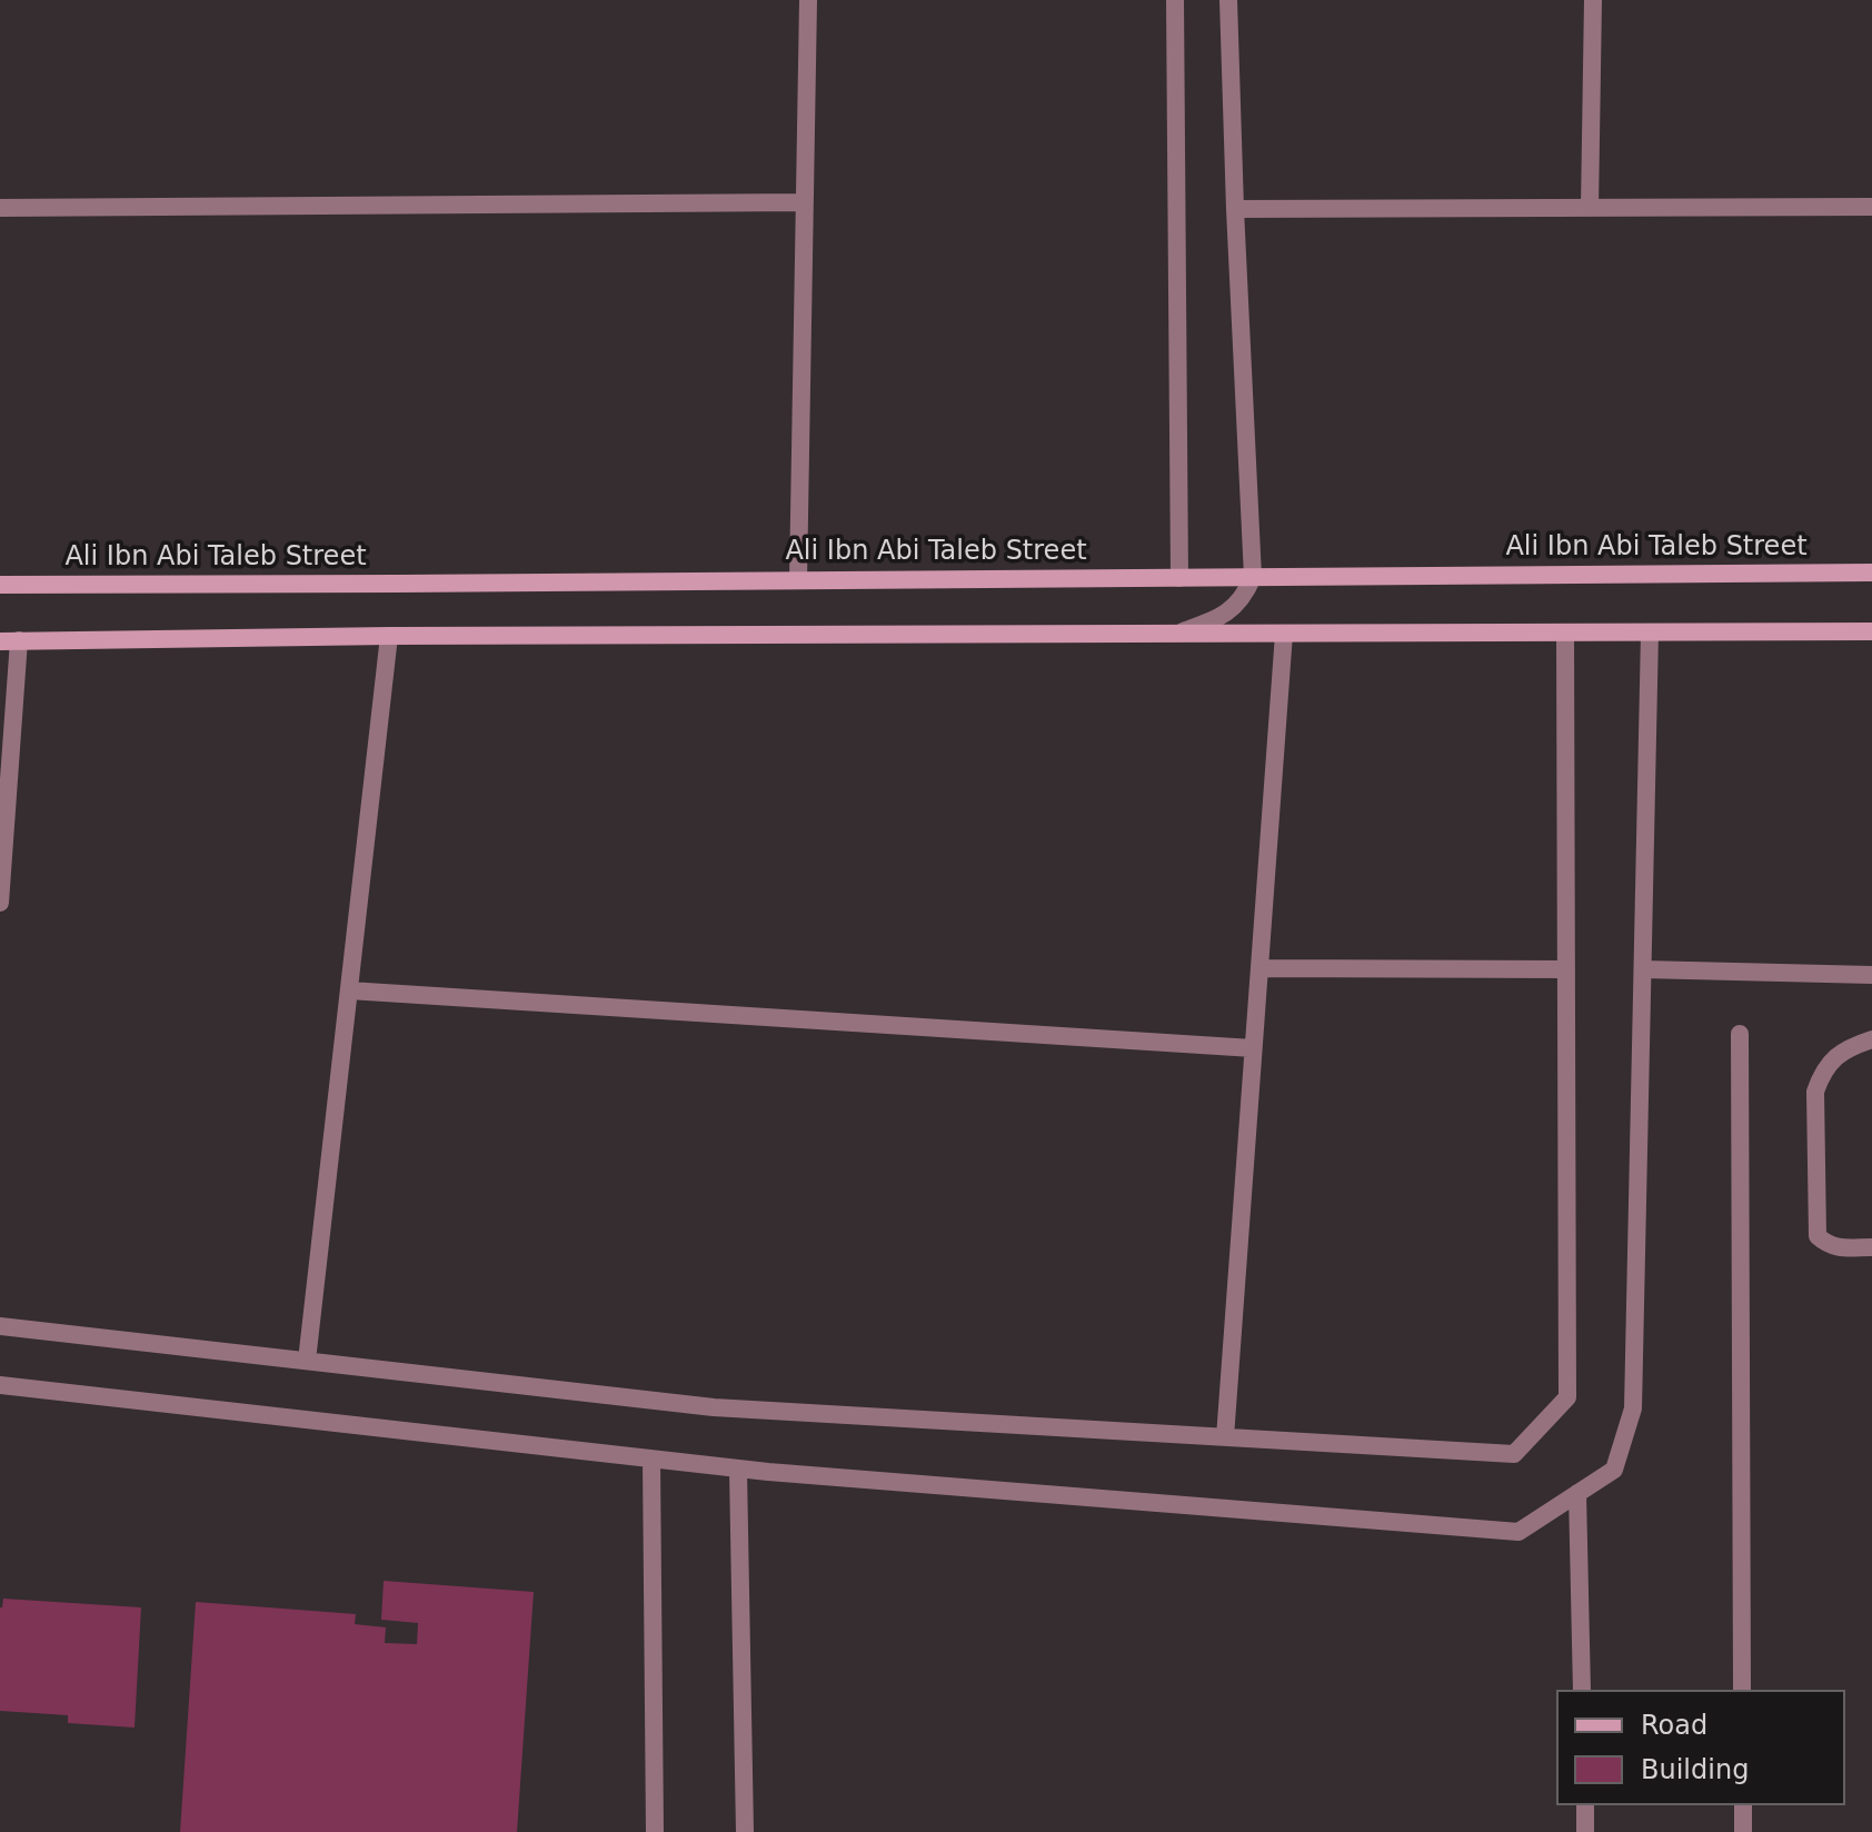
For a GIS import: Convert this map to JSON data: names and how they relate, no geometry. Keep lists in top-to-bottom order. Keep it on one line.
{"streets":{"street":["Ali Ibn Abi Taleb Street"]},"legend":["Road","Building"]}
